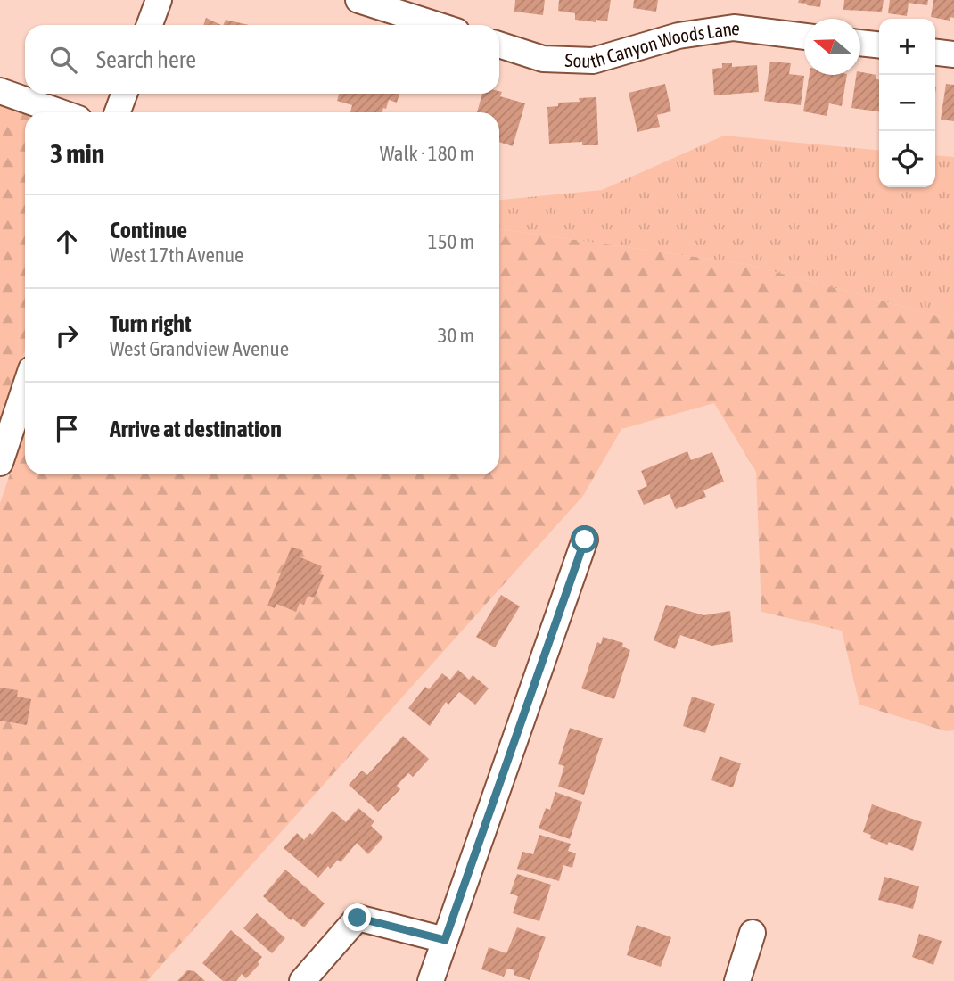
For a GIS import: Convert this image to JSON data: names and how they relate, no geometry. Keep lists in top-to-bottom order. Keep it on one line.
{"streets":{"street":["South Canyon Woods Lane"]},"north":"left","page":{"map_buttons":["+","−"],"search":"Search here","heading":["3 min","Walk · 180 m"],"list":[["Continue","West 17th Avenue","150 m"],["Turn right","West Grandview Avenue","30 m"],"Arrive at destination"]}}
